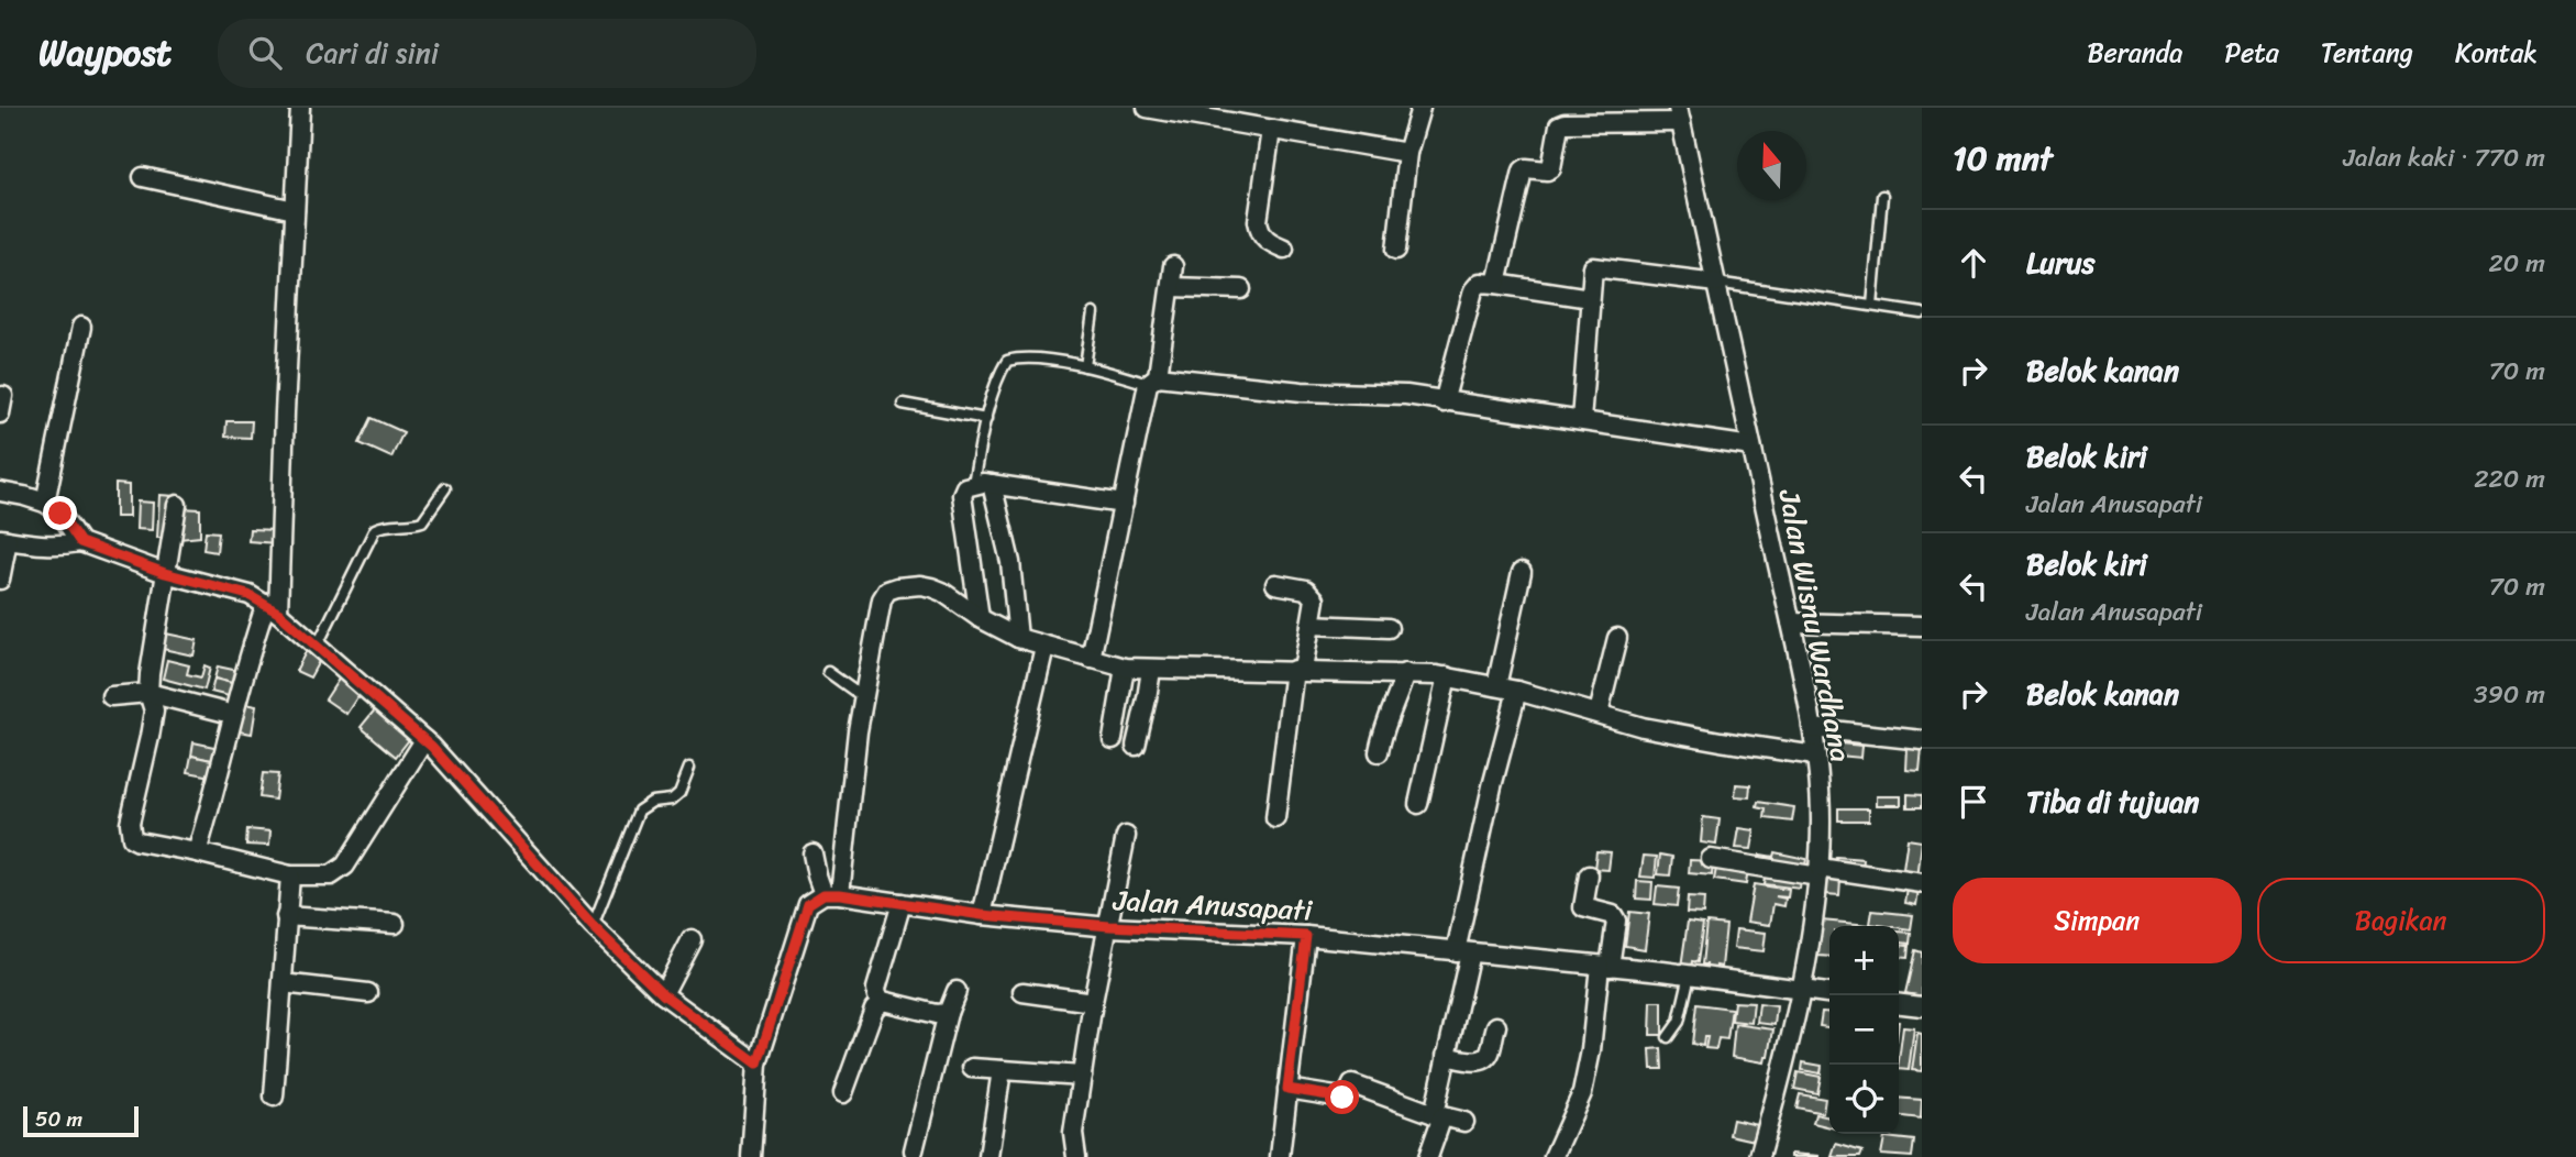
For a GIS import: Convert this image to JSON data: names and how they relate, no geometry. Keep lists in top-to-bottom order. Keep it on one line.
{"streets":{"street":["Jalan Wisnu Wardhana","Jalan Anusapati"]},"crossings":[["Jalan Wisnu Wardhana","Jalan Anusapati"]],"scale_bar":"50 m","north":"top","page":{"header":"Waypost","search":"Cari di sini","nav":["Beranda","Peta","Tentang","Kontak"],"heading":["10 mnt","Jalan kaki · 770 m"],"list":[["Lurus","20 m"],["Belok kanan","70 m"],["Belok kiri","Jalan Anusapati","220 m"],["Belok kiri","Jalan Anusapati","70 m"],["Belok kanan","390 m"],"Tiba di tujuan"],"buttons":["Simpan","Bagikan"],"map_buttons":["+","−"],"scale":"50 m"}}
